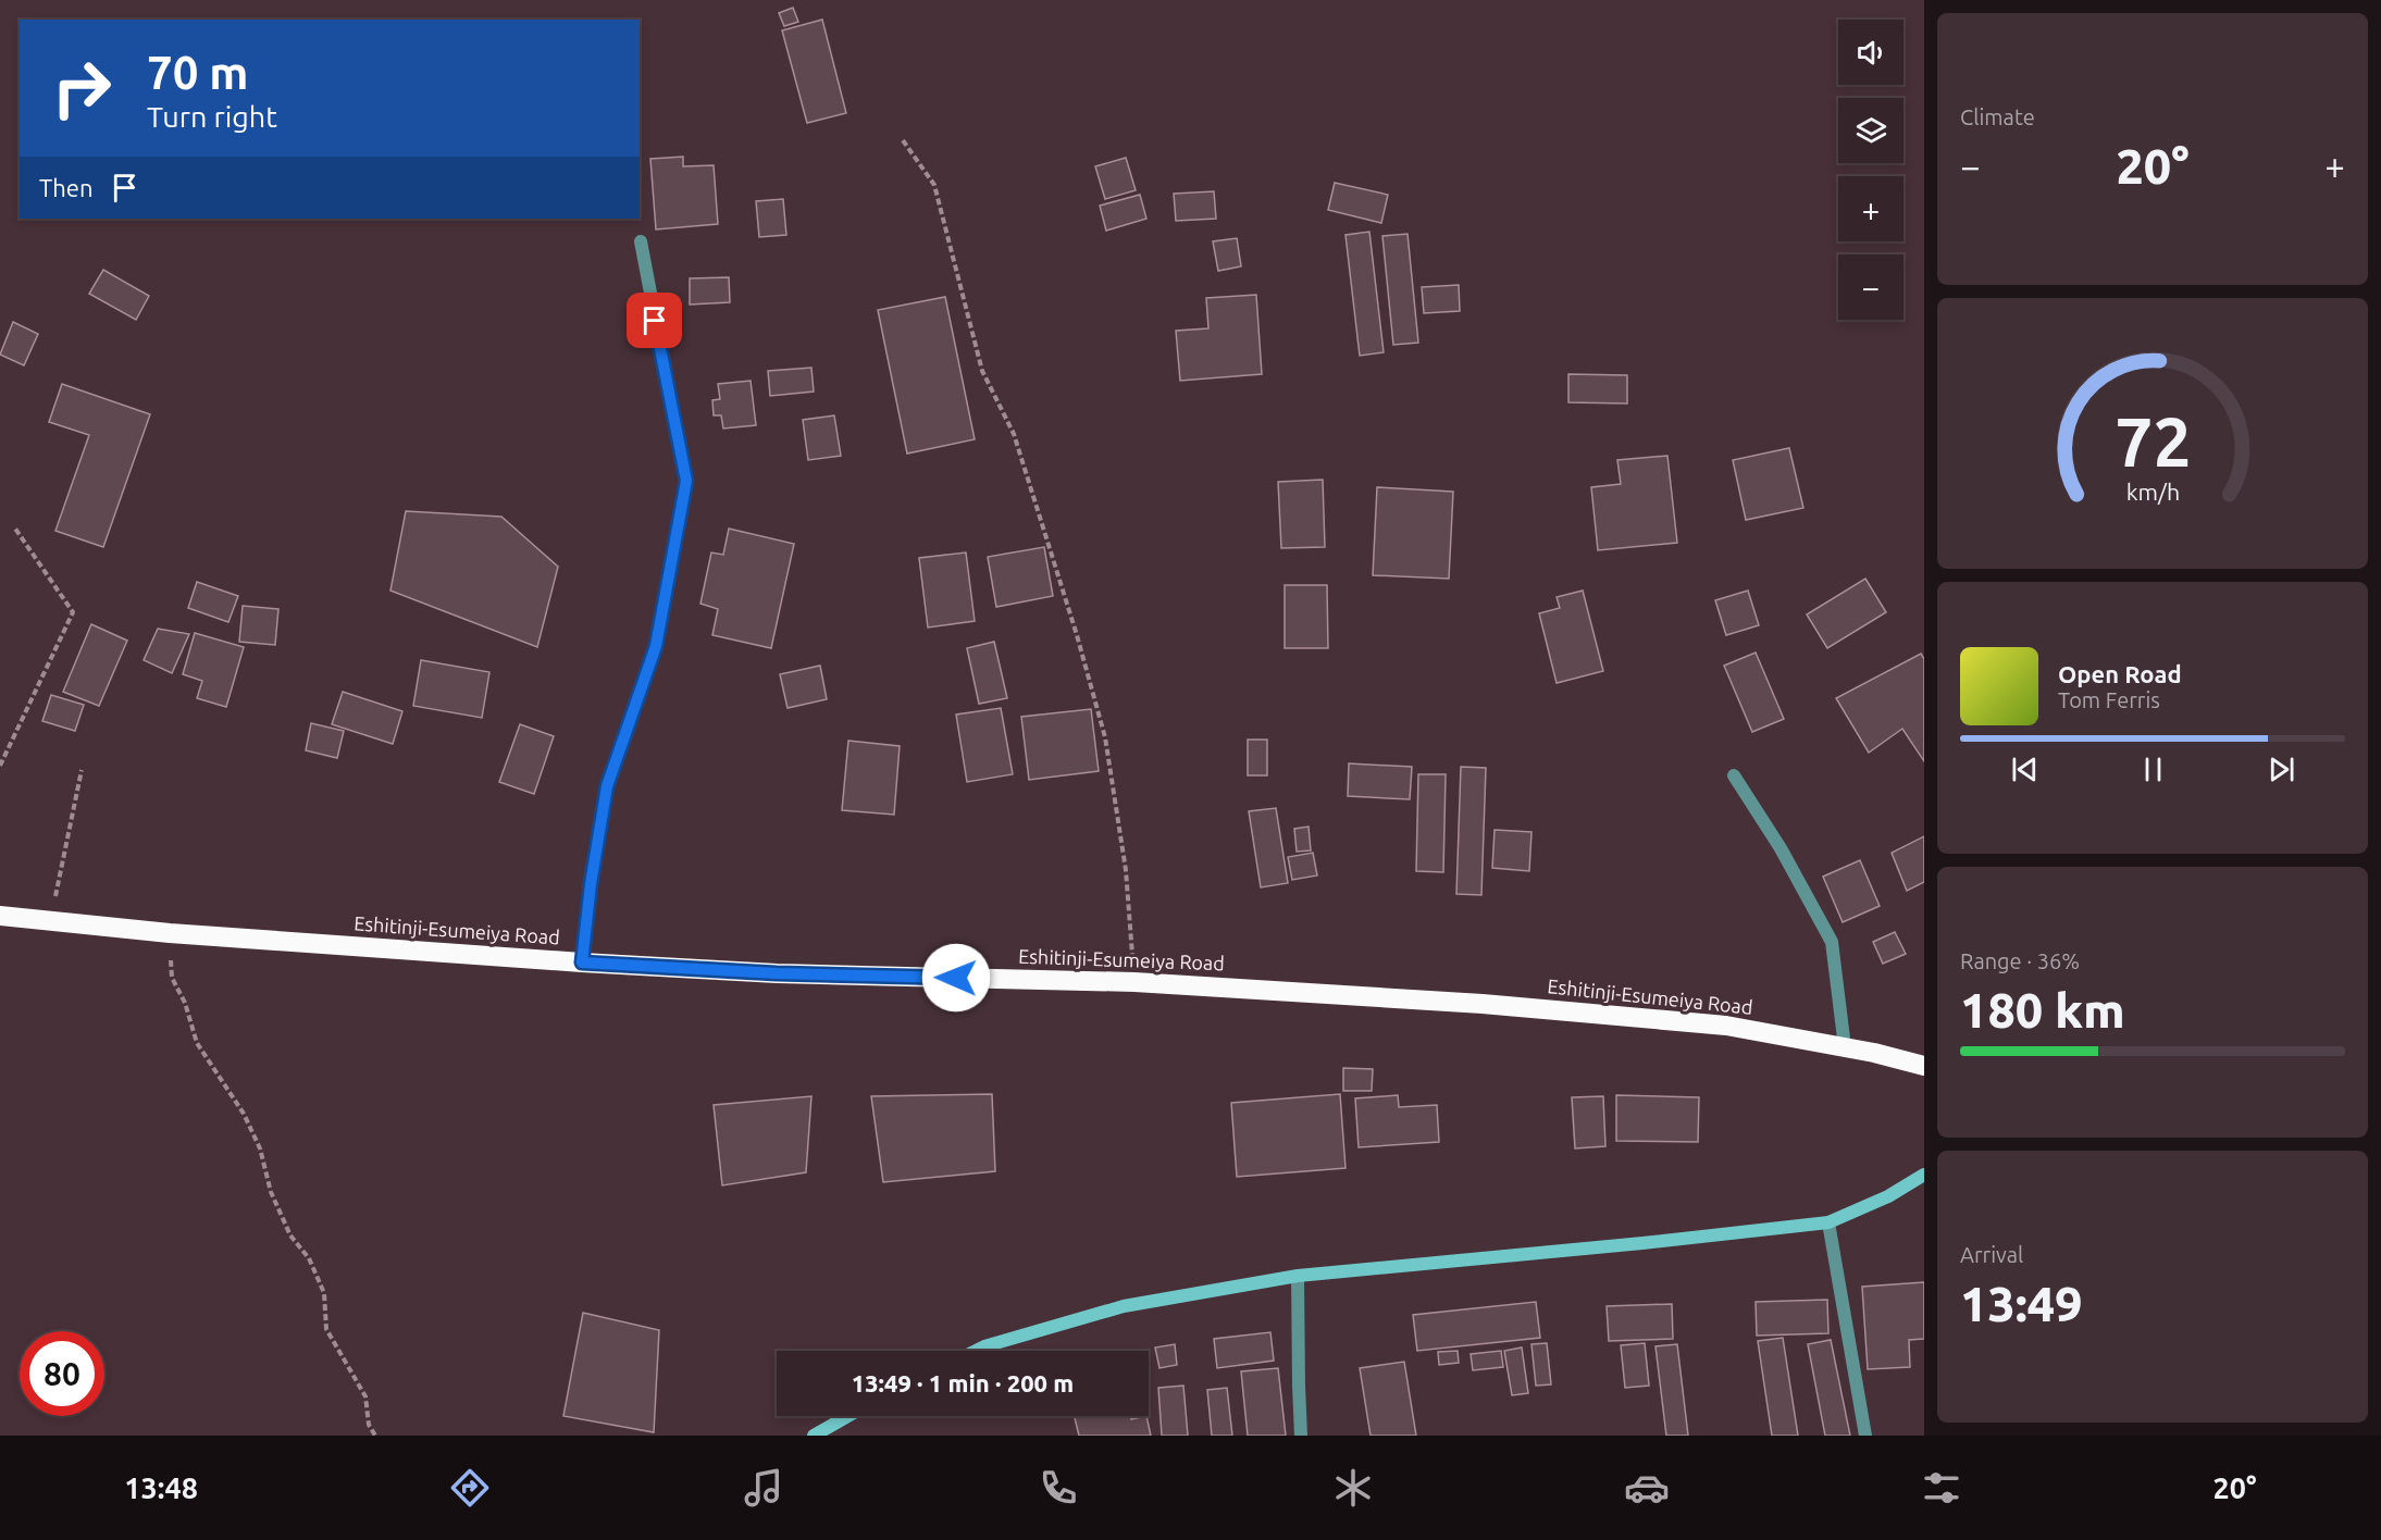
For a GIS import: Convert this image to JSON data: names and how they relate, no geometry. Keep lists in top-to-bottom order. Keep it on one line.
{"streets":{"highway":["Eshitinji-Esumeiya Road"]},"page":{"tile":["Climate",["Range · 36%","180 km"],["Arrival","13:49"]],"map_buttons":["+","−"],"turn":["70 m","Turn right"],"heat":["−","20°","+"],"then":"Then","song":["Open Road","Tom Ferris"],"limit":"80","trip":"13:49 · 1 min · 200 m","tabs":["13:48","20°"],"gauge":["72","km/h"]}}
